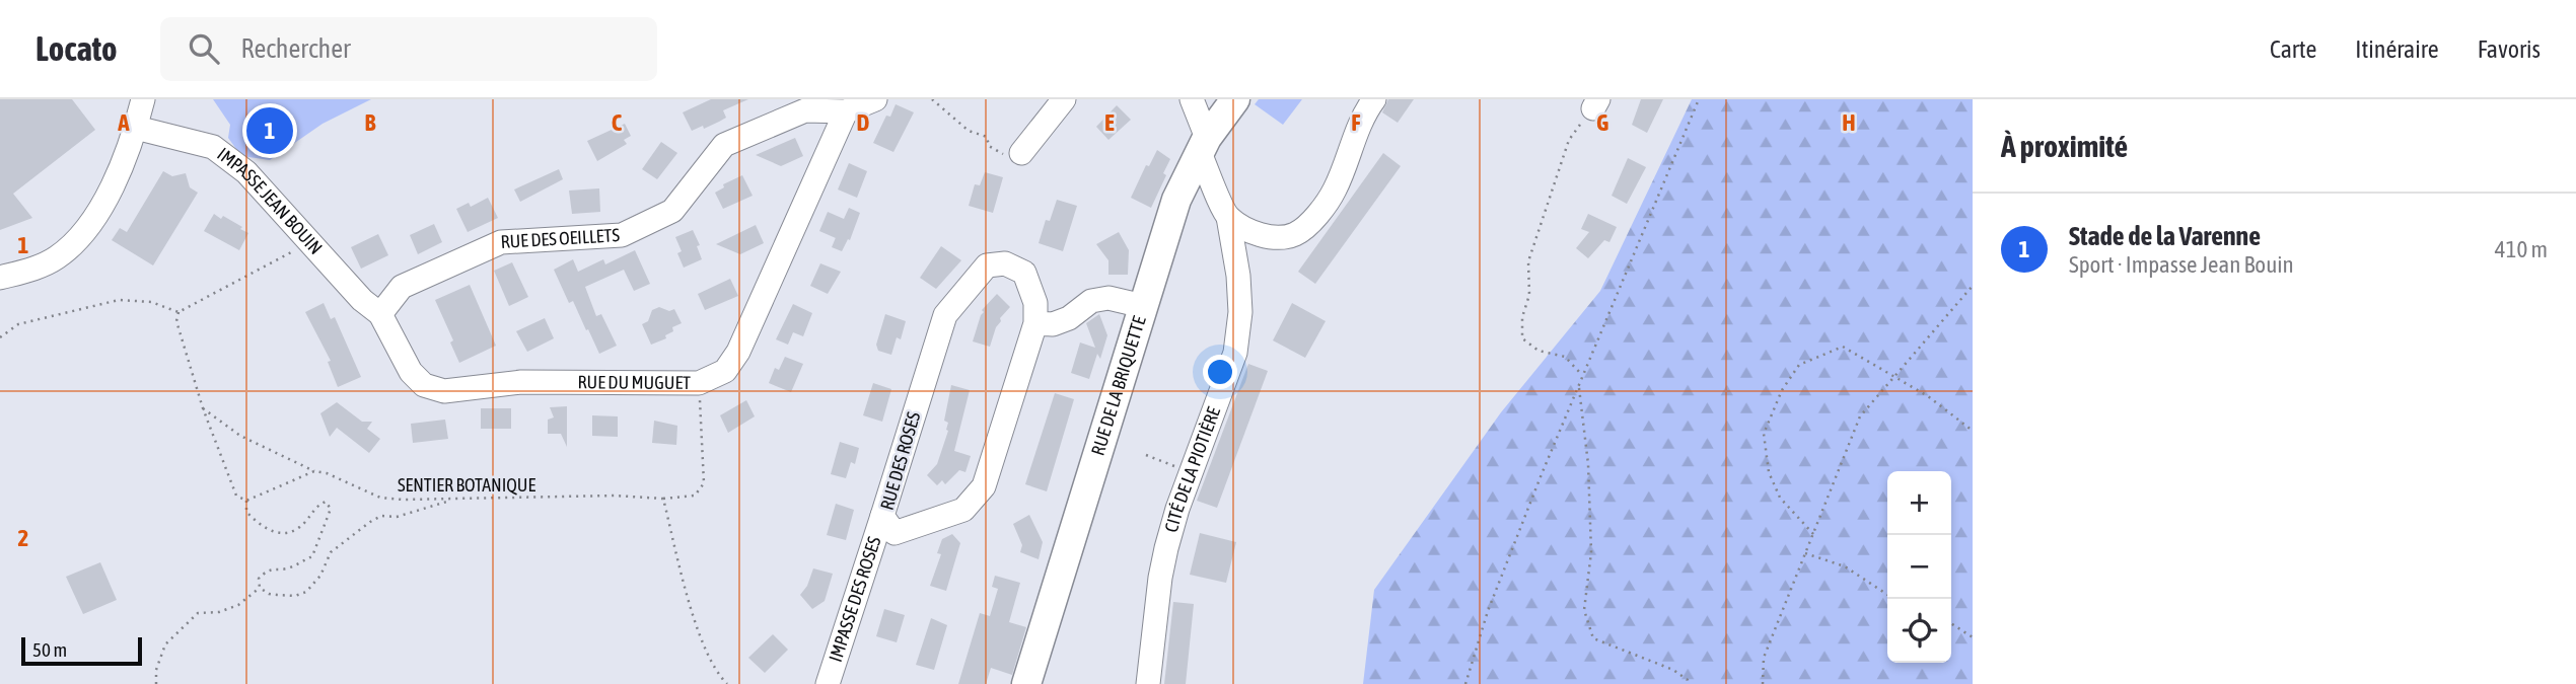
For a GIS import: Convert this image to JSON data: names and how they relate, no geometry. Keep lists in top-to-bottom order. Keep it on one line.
{"streets":{"main road":["RUE DE LA BRIQUETTE"],"street":["IMPASSE JEAN BOUIN","RUE DES OEILLETS","RUE DU MUGUET","RUE DES ROSES","CITÉ DE LA PIOTIÈRE","IMPASSE DES ROSES"],"path":["SENTIER BOTANIQUE"]},"crossings":[["IMPASSE JEAN BOUIN","RUE DES OEILLETS"],["IMPASSE JEAN BOUIN","RUE DU MUGUET"],["RUE DES OEILLETS","RUE DU MUGUET"],["RUE DU MUGUET","SENTIER BOTANIQUE"],["RUE DE LA BRIQUETTE","CITÉ DE LA PIOTIÈRE"],["RUE DES ROSES","IMPASSE DES ROSES"]],"scale_bar":"50 m","page":{"header":"Locato","search":"Rechercher","nav":["Carte","Itinéraire","Favoris"],"heading":"À proximité","pins":"1","list":[{"mark":"1","name":"Stade de la Varenne","note":"Sport · Impasse Jean Bouin","value":"410 m"}],"map_buttons":["+","−"],"scale":"50 m"},"grid":{"columns":["A","B","C","D","E","F","G","H"],"rows":["1","2"]}}
